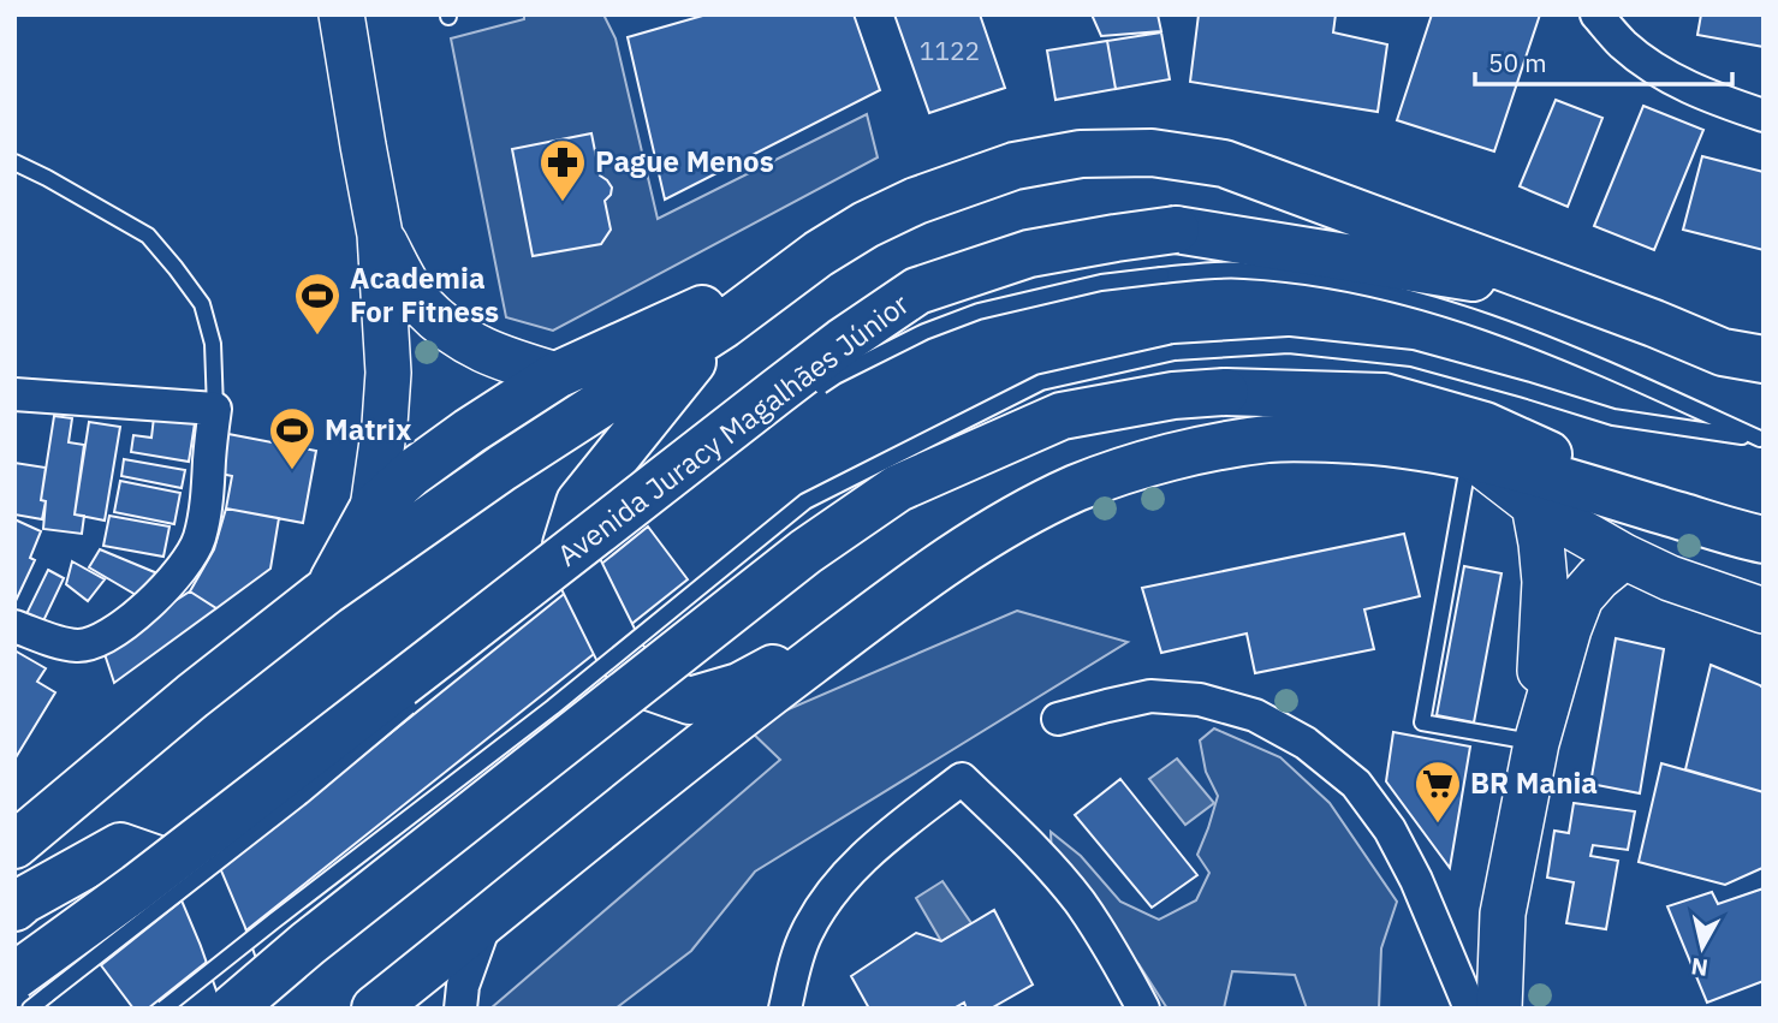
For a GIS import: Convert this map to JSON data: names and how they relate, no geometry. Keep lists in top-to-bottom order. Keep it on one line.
{"streets":{"main road":["Avenida Juracy Magalhães Júnior"]},"places":{"pharmacy":["Pague Menos"],"sports":["Academia For Fitness","Matrix"],"supermarket":["BR Mania"]},"house_numbers":["1122"],"scale_bar":"50 m","north":"bottom"}
